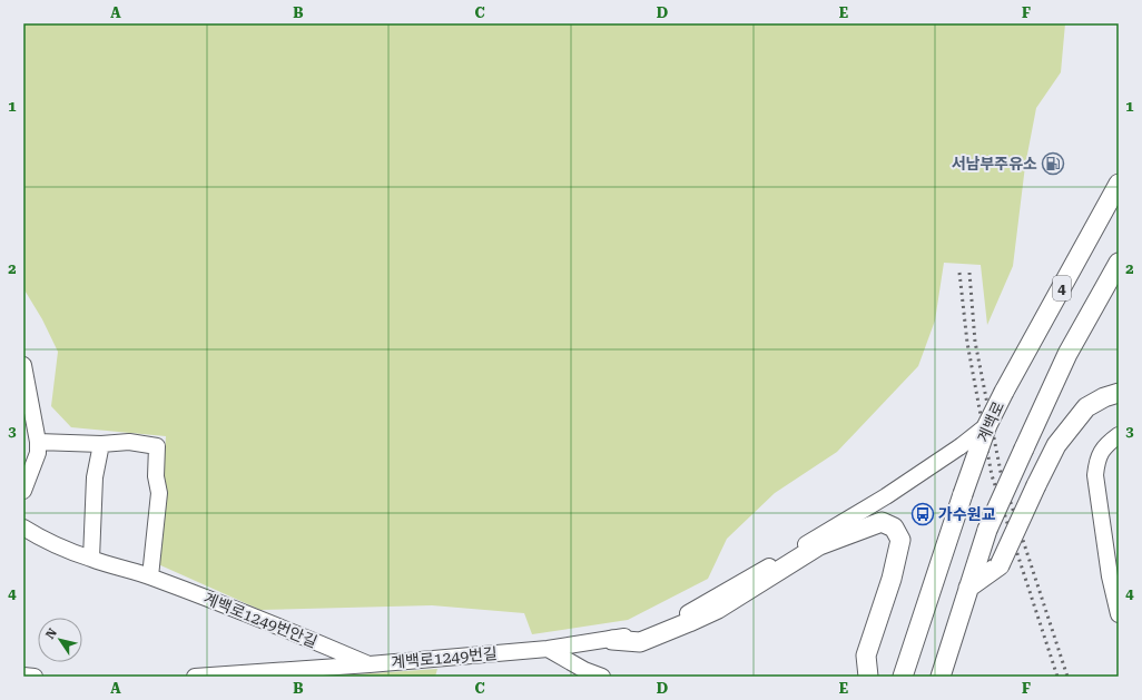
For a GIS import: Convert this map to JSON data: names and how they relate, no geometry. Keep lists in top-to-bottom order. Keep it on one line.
{"streets":{"main road":["4","계백로"],"street":["계백로1249번안길","계백로1249번길"]},"crossings":[["계백로","계백로1249번길"],["계백로1249번안길","계백로1249번길"]],"places":{"fuel station":["서남부주유소"],"bus stop":["가수원교"]},"north":"top left","grid":{"columns":["A","B","C","D","E","F"],"rows":["1","2","3","4"]}}
